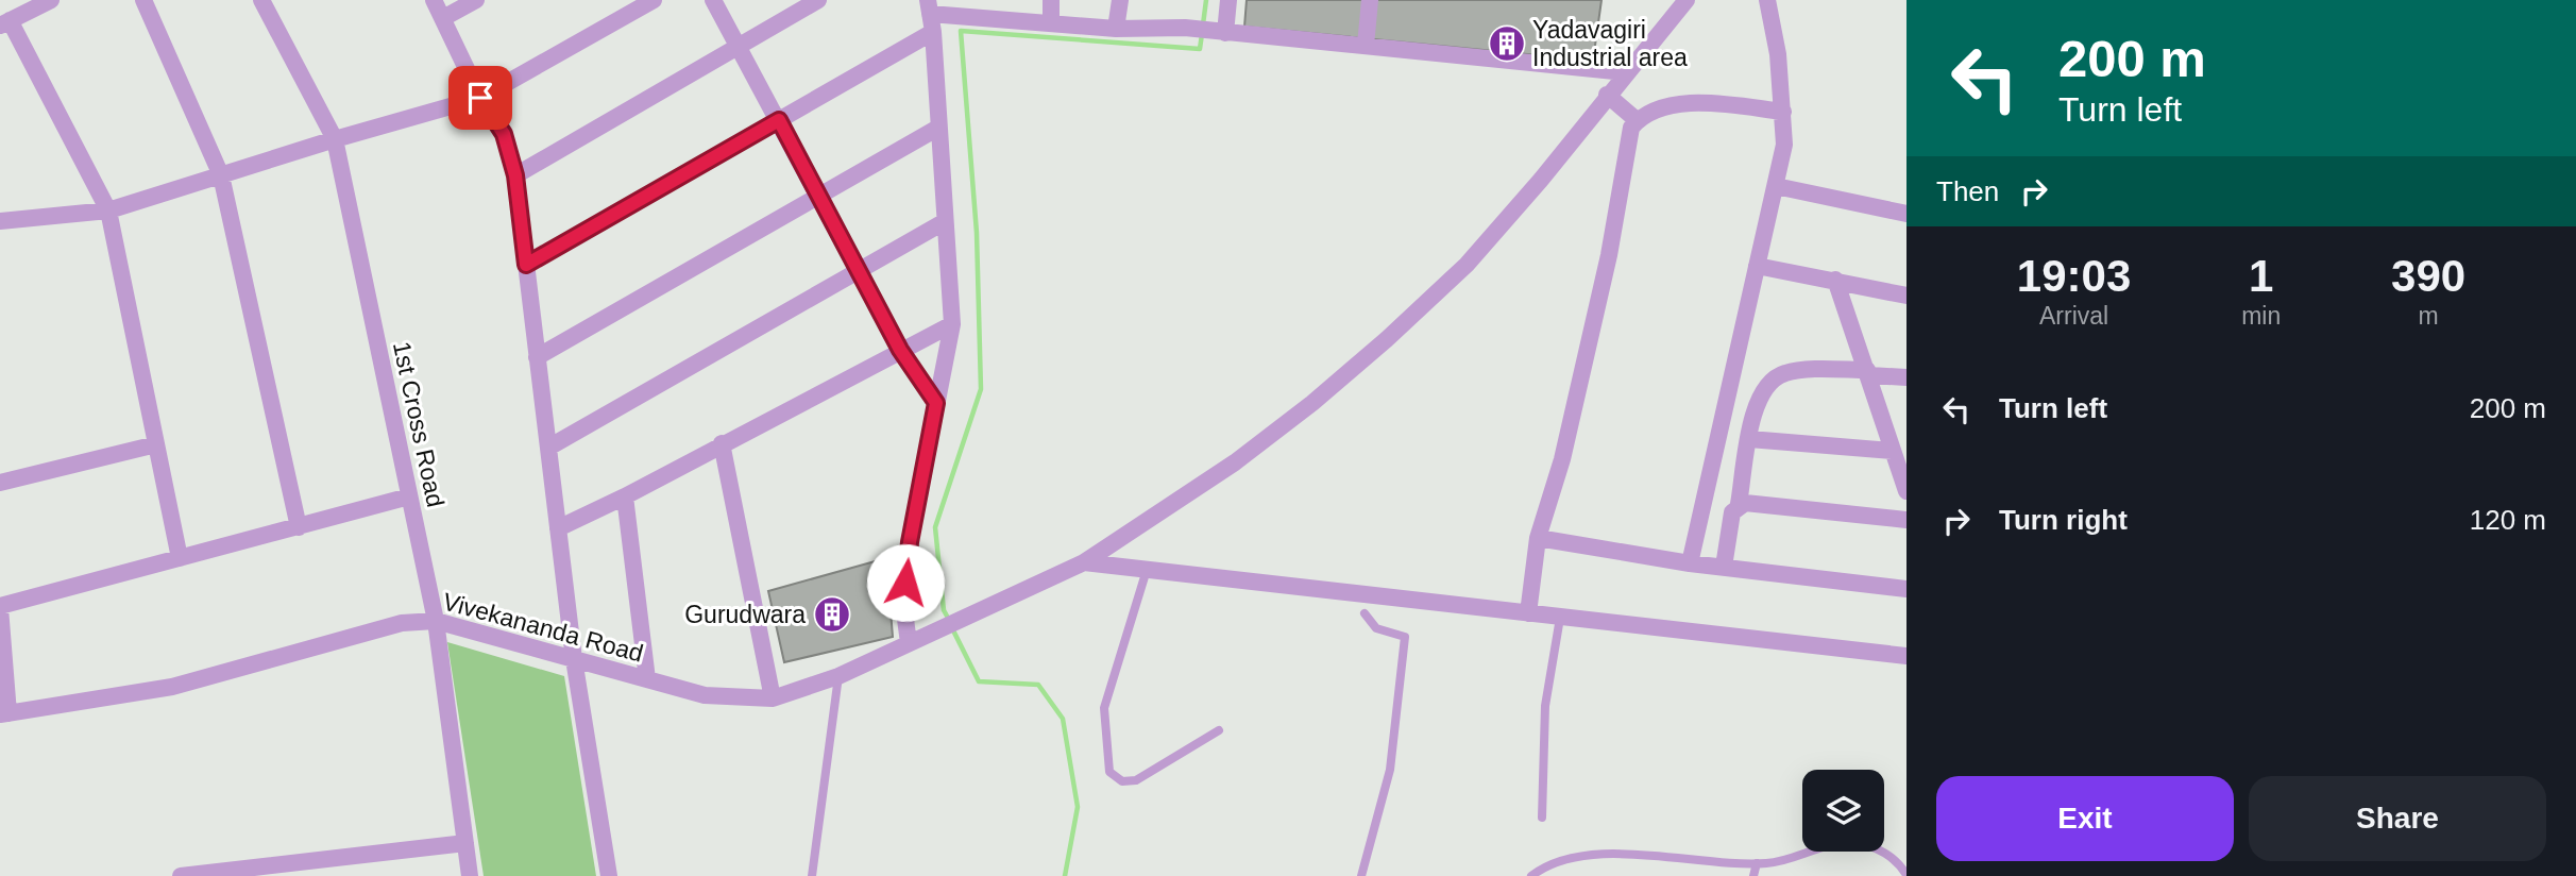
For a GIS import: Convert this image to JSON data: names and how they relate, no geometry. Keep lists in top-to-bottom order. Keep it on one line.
{"streets":{"street":["1st Cross Road","Vivekananda Road"]},"crossings":[["1st Cross Road","Vivekananda Road"]],"places":{"building":["Yadavagiri Industrial area","Gurudwara"]},"page":{"turn":["200 m","Turn left"],"then":"Then","eta":["19:03","Arrival","1","min","390","m"],"list":[{"name":"Turn left","value":"200 m"},{"name":"Turn right","value":"120 m"}],"buttons":["Exit","Share"]}}
